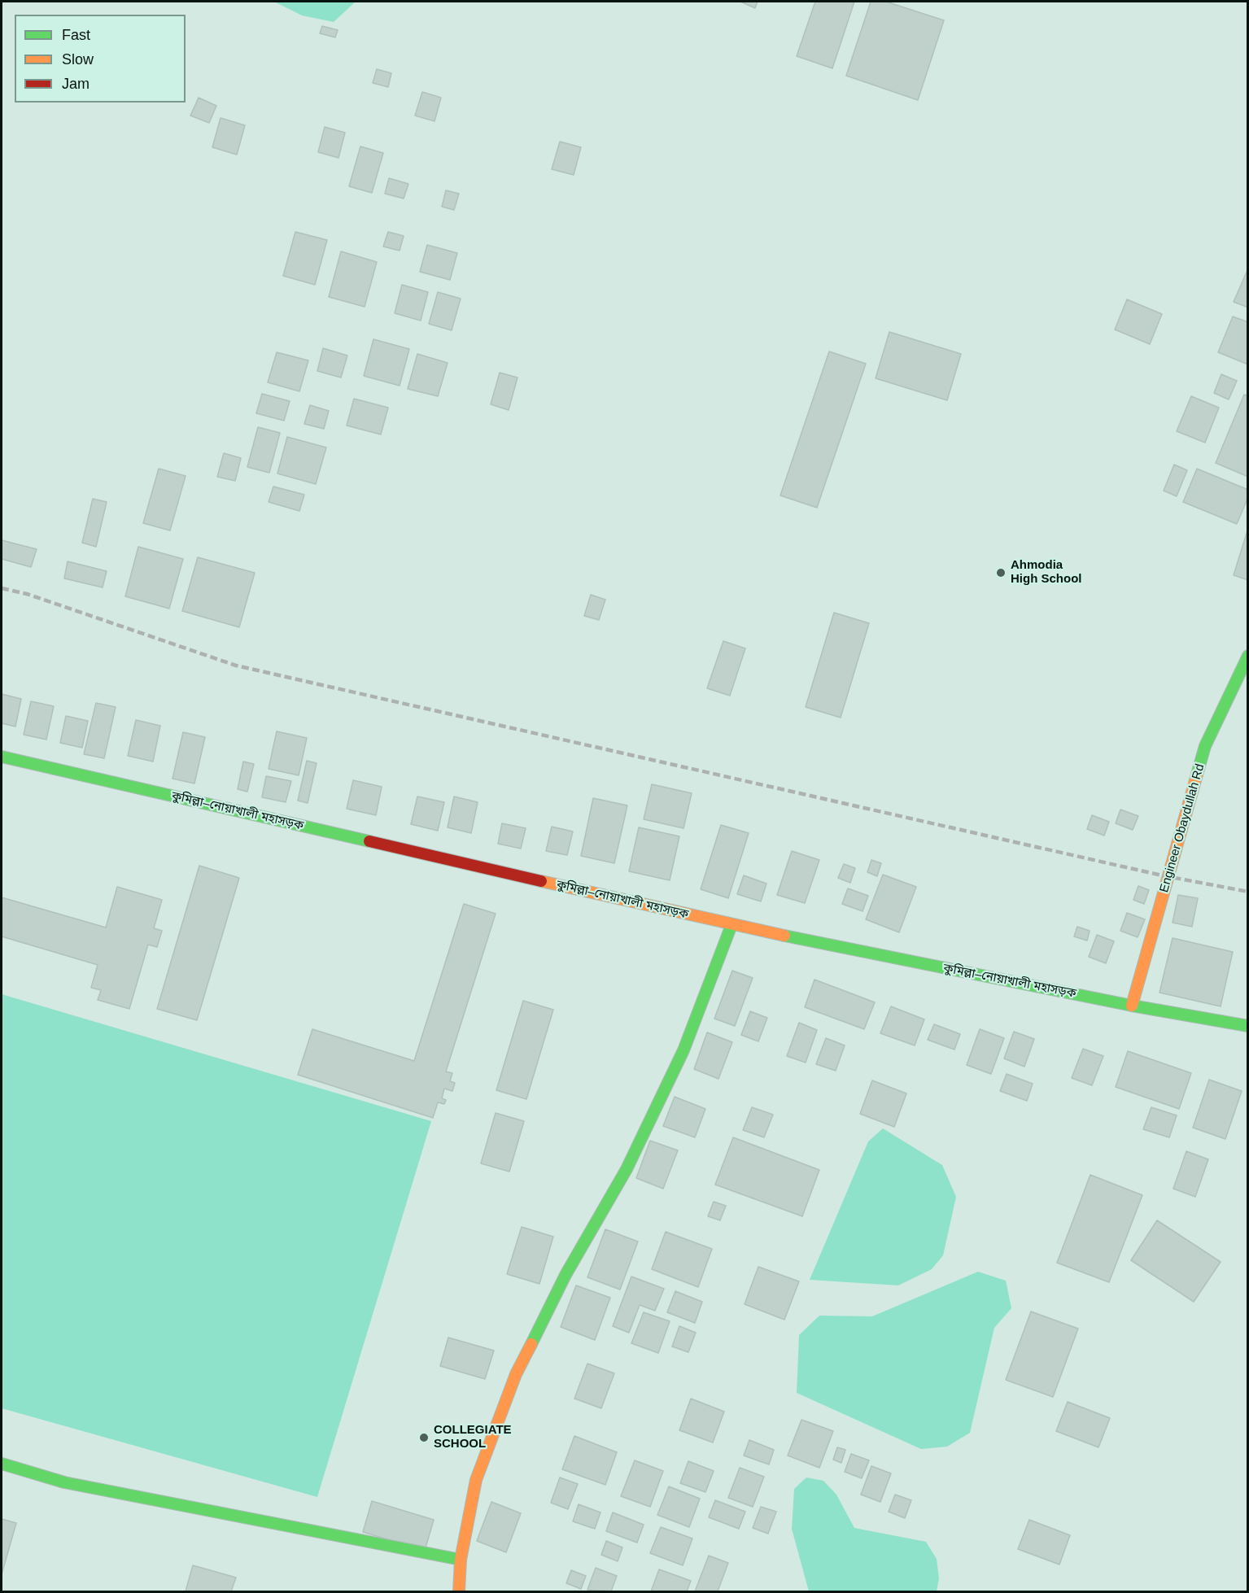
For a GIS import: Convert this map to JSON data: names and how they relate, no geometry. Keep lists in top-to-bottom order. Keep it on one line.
{"streets":{"main road":["কুমিল্লা–নোয়াখালী মহাসড়ক","Engineer Obaydullah Rd"]},"crossings":[["কুমিল্লা–নোয়াখালী মহাসড়ক","Engineer Obaydullah Rd"]],"places":["Ahmodia High School","COLLEGIATE SCHOOL"],"legend":["Fast","Slow","Jam"]}
